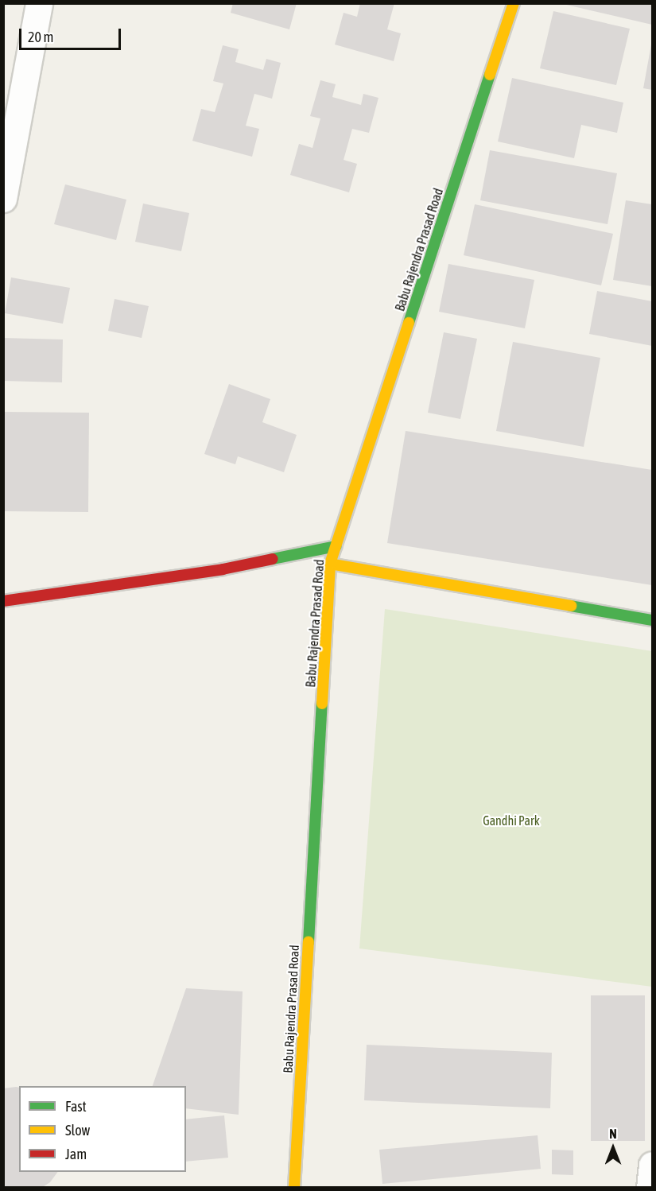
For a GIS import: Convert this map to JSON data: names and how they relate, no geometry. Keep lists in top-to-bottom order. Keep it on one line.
{"streets":{"street":["Babu Rajendra Prasad Road"]},"parks":["Gandhi Park"],"legend":["Fast","Slow","Jam"],"scale_bar":"20 m","north":"top"}
